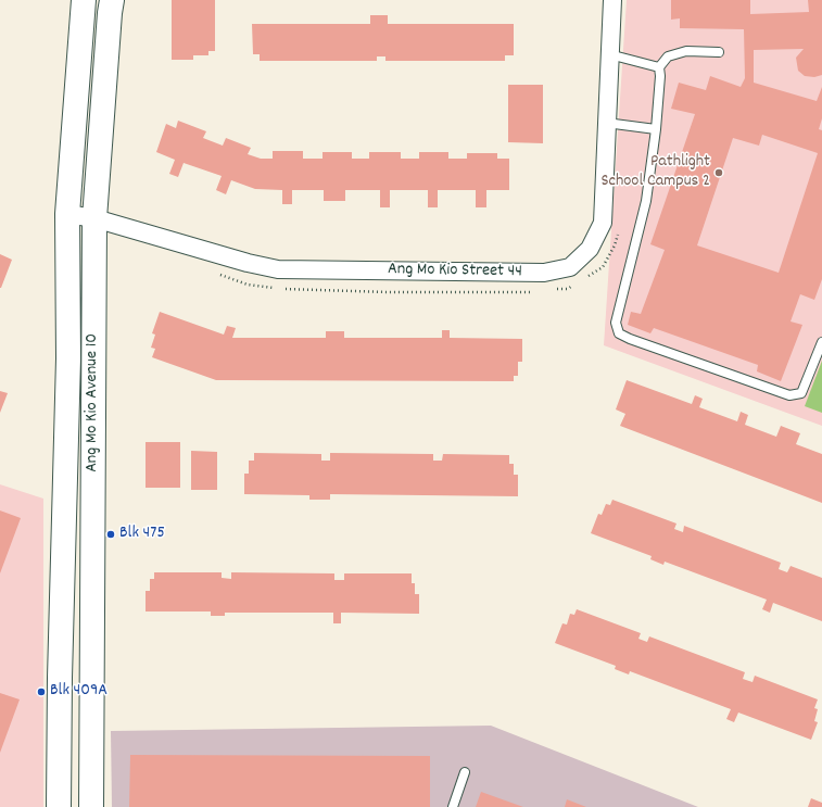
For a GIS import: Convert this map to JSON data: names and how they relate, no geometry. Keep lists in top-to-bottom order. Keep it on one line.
{"streets":{"main road":["Ang Mo Kio Avenue 10"],"street":["Ang Mo Kio Street 44"]},"crossings":[["Ang Mo Kio Street 44","Ang Mo Kio Avenue 10"]],"places":["Pathlight School Campus 2","Blk 475","Blk 409A"]}
